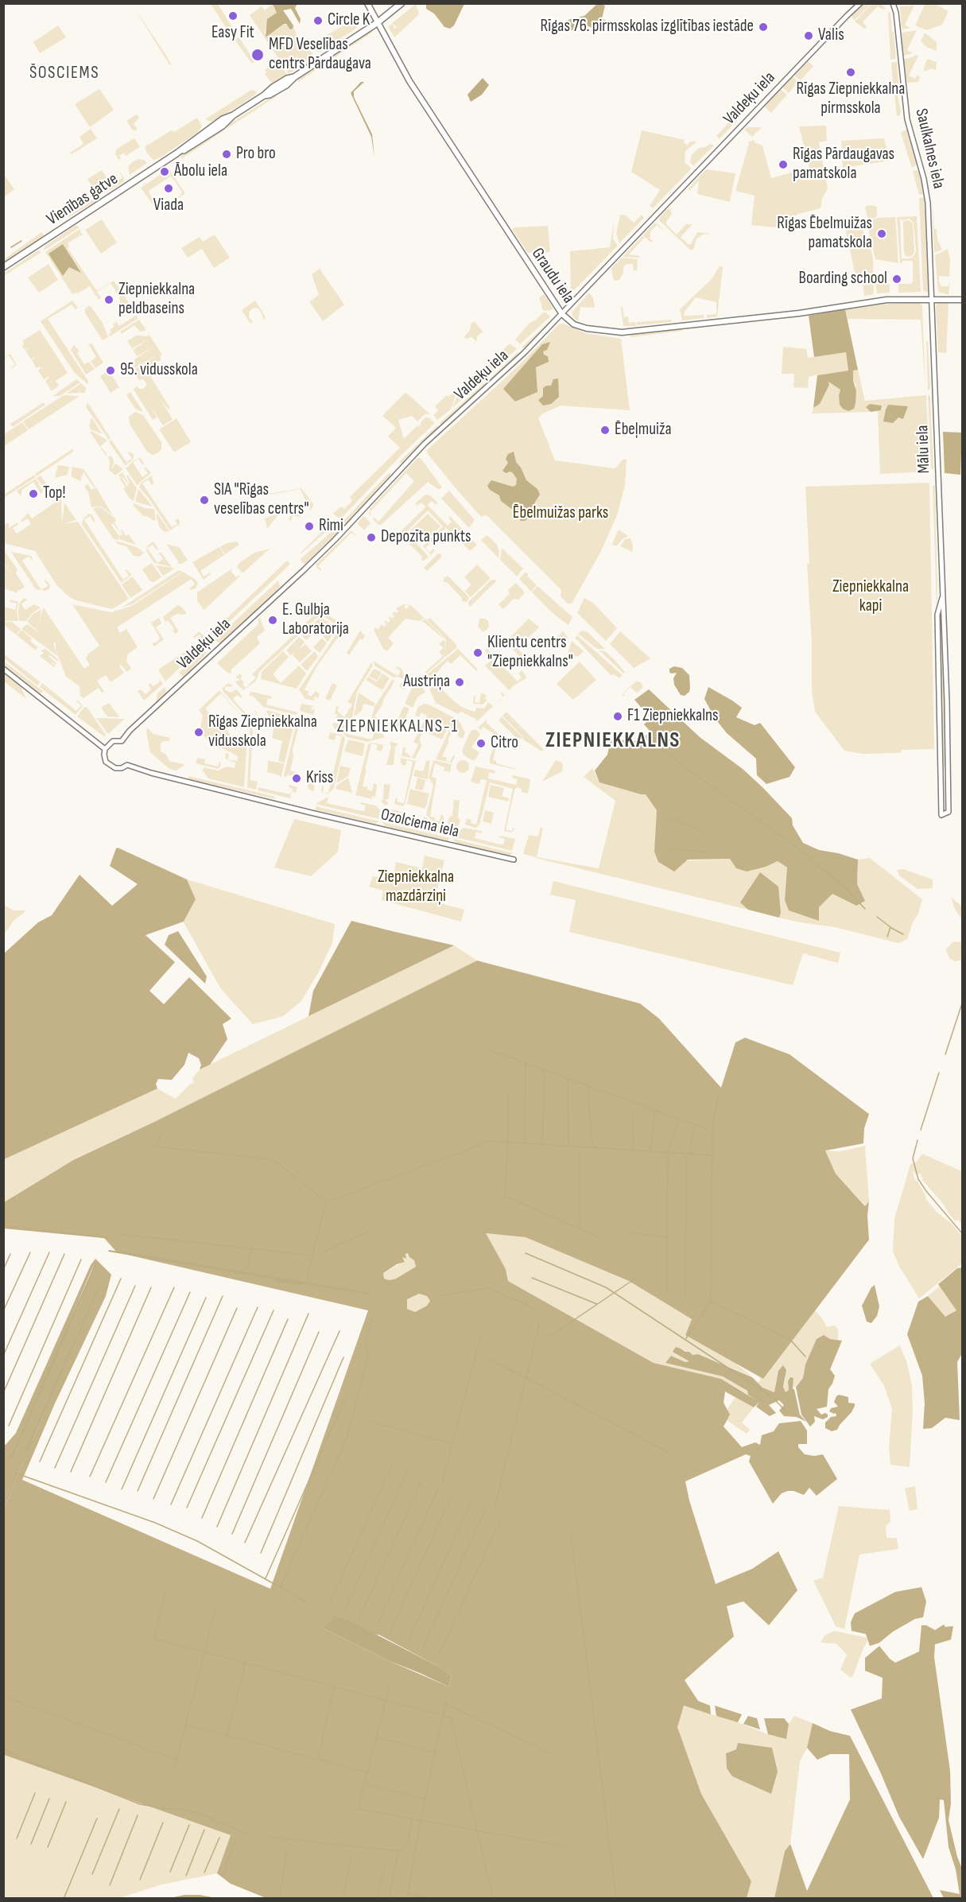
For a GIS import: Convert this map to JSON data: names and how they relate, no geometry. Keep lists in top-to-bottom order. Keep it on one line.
{"streets":{"highway":["Vienības gatve"],"main road":["Graudu iela"],"street":["Valdeķu iela","Saulkalnes iela","Mālu iela","Ozolciema iela"]},"crossings":[["Valdeķu iela","Graudu iela"],["Valdeķu iela","Ozolciema iela"],["Saulkalnes iela","Graudu iela"],["Saulkalnes iela","Mālu iela"],["Vienības gatve","Graudu iela"],["Graudu iela","Mālu iela"]],"districts":["ŠOSCIEMS","ZIEPNIEKKALNS-1","ZIEPNIEKKALNS"],"parks":["Ēbelmuižas parks","Ziepniekkalna kapi","Ziepniekkalna mazdārziņi"],"places":["Easy Fit","Circle K","Rīgas 76. pirmsskolas izglītības iestāde","Valis","MFD Veselības centrs Pārdaugava","Rīgas Ziepniekkalna pirmsskola","Pro bro","Rīgas Pārdaugavas pamatskola","Ābolu iela","Viada","Rīgas Ēbelmuižas pamatskola","Boarding school","Ziepniekkalna peldbaseins","95. vidusskola","Ēbeļmuiža","Top!","SIA \"Rīgas veselības centrs\"","Rimi","Depozīta punkts","E. Gulbja Laboratorija","Klientu centrs \"Ziepniekkalns\"","Austriņa","F1 Ziepniekkalns","Rīgas Ziepniekkalna vidusskola","Citro","Kriss"]}
